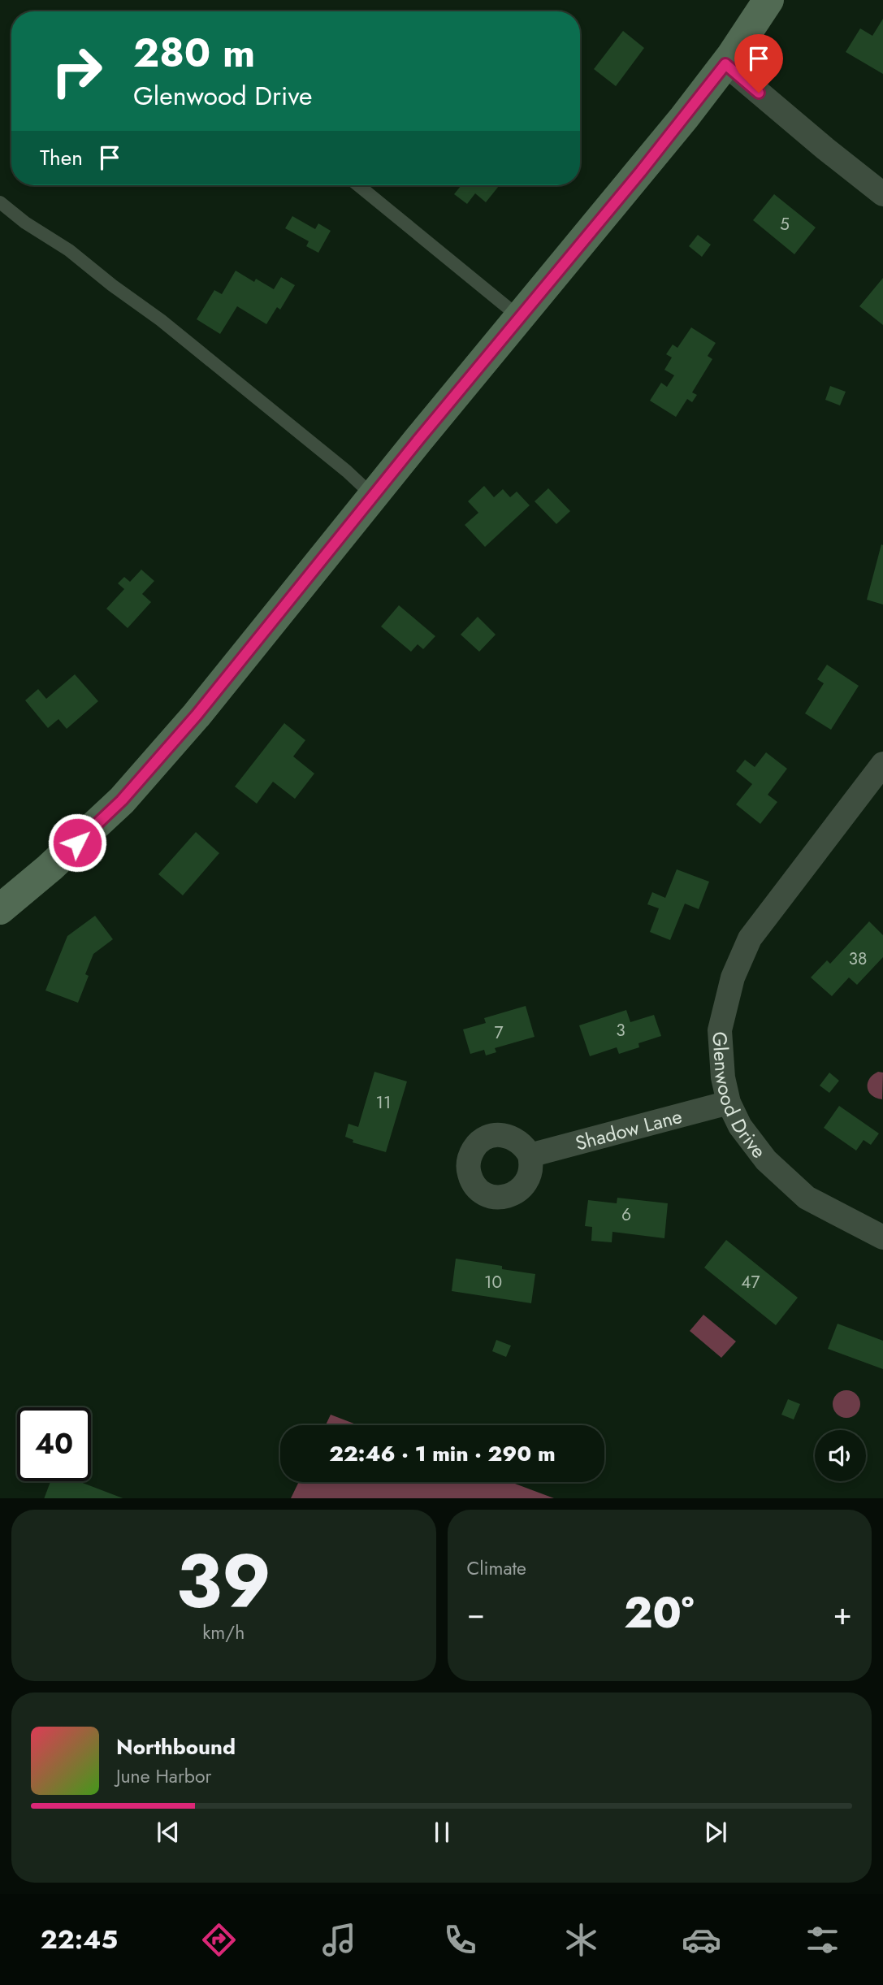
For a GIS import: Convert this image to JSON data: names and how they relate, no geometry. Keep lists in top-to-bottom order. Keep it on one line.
{"streets":{"street":["Glenwood Drive","Shadow Lane"]},"crossings":[["Glenwood Drive","Shadow Lane"]],"house_numbers":["5","38","3","7","11","6","10","47"],"page":{"turn":["280 m","Glenwood Drive"],"then":"Then","limit":"40","trip":"22:46 · 1 min · 290 m","tile":[["39","km/h"],"Climate"],"heat":["−","20°","+"],"song":["Northbound","June Harbor"],"tabs":"22:45"}}
